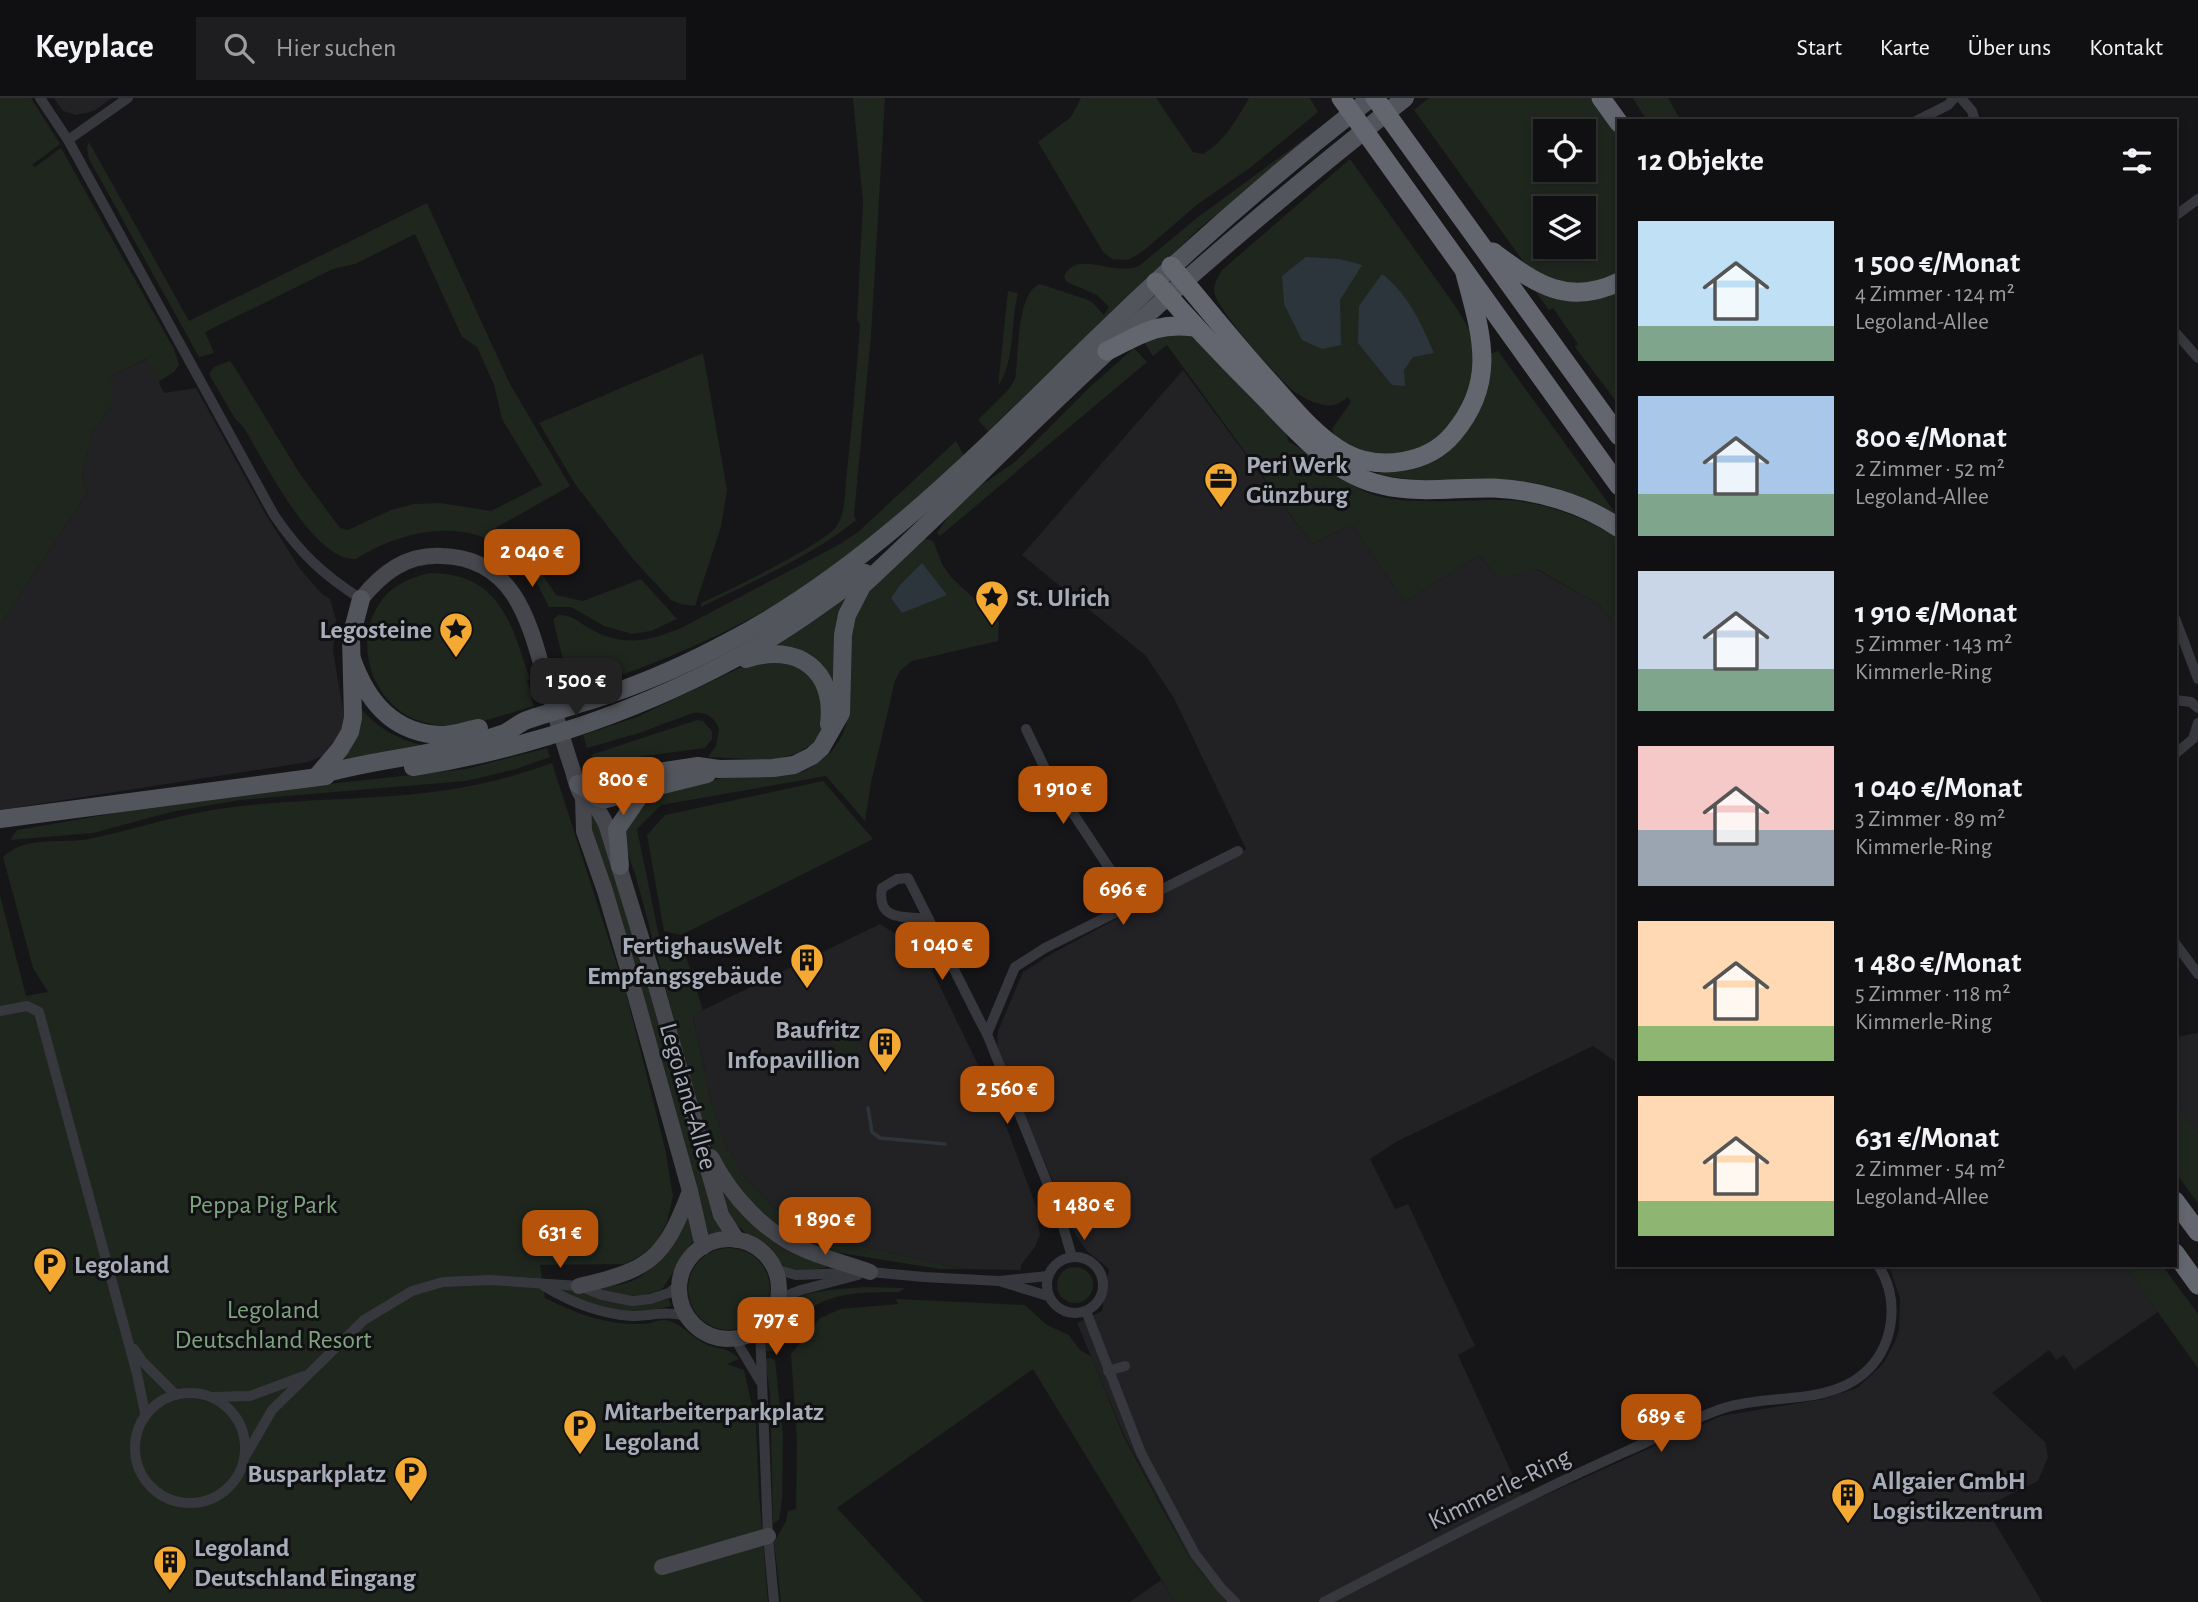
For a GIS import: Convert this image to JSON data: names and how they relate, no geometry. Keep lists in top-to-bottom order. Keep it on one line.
{"streets":{"street":["Legoland-Allee","Kimmerle-Ring"]},"parks":["Peppa Pig Park","Legoland Deutschland Resort"],"places":{"office":["Peri Werk Günzburg"],"place":["St. Ulrich","Legosteine"],"building":["FertighausWelt Empfangsgebäude","Baufritz Infopavillion","Allgaier GmbH Logistikzentrum","Legoland Deutschland Eingang"],"parking":["Legoland","Mitarbeiterparkplatz Legoland","Busparkplatz"]},"page":{"header":"Keyplace","search":"Hier suchen","nav":["Start","Karte","Über uns","Kontakt"],"heading":"12 Objekte","list":[{"name":"1 500 €/Monat","note":"4 Zimmer · 124 m² · Legoland-Allee"},{"name":"800 €/Monat","note":"2 Zimmer · 52 m² · Legoland-Allee"},{"name":"1 910 €/Monat","note":"5 Zimmer · 143 m² · Kimmerle-Ring"},{"name":"1 040 €/Monat","note":"3 Zimmer · 89 m² · Kimmerle-Ring"},{"name":"1 480 €/Monat","note":"5 Zimmer · 118 m² · Kimmerle-Ring"},{"name":"631 €/Monat","note":"2 Zimmer · 54 m² · Legoland-Allee"}],"price":["2 040 €","1 500 €","800 €","1 910 €","696 €","1 040 €","2 560 €","1 480 €","1 890 €","631 €","797 €","689 €"]}}
